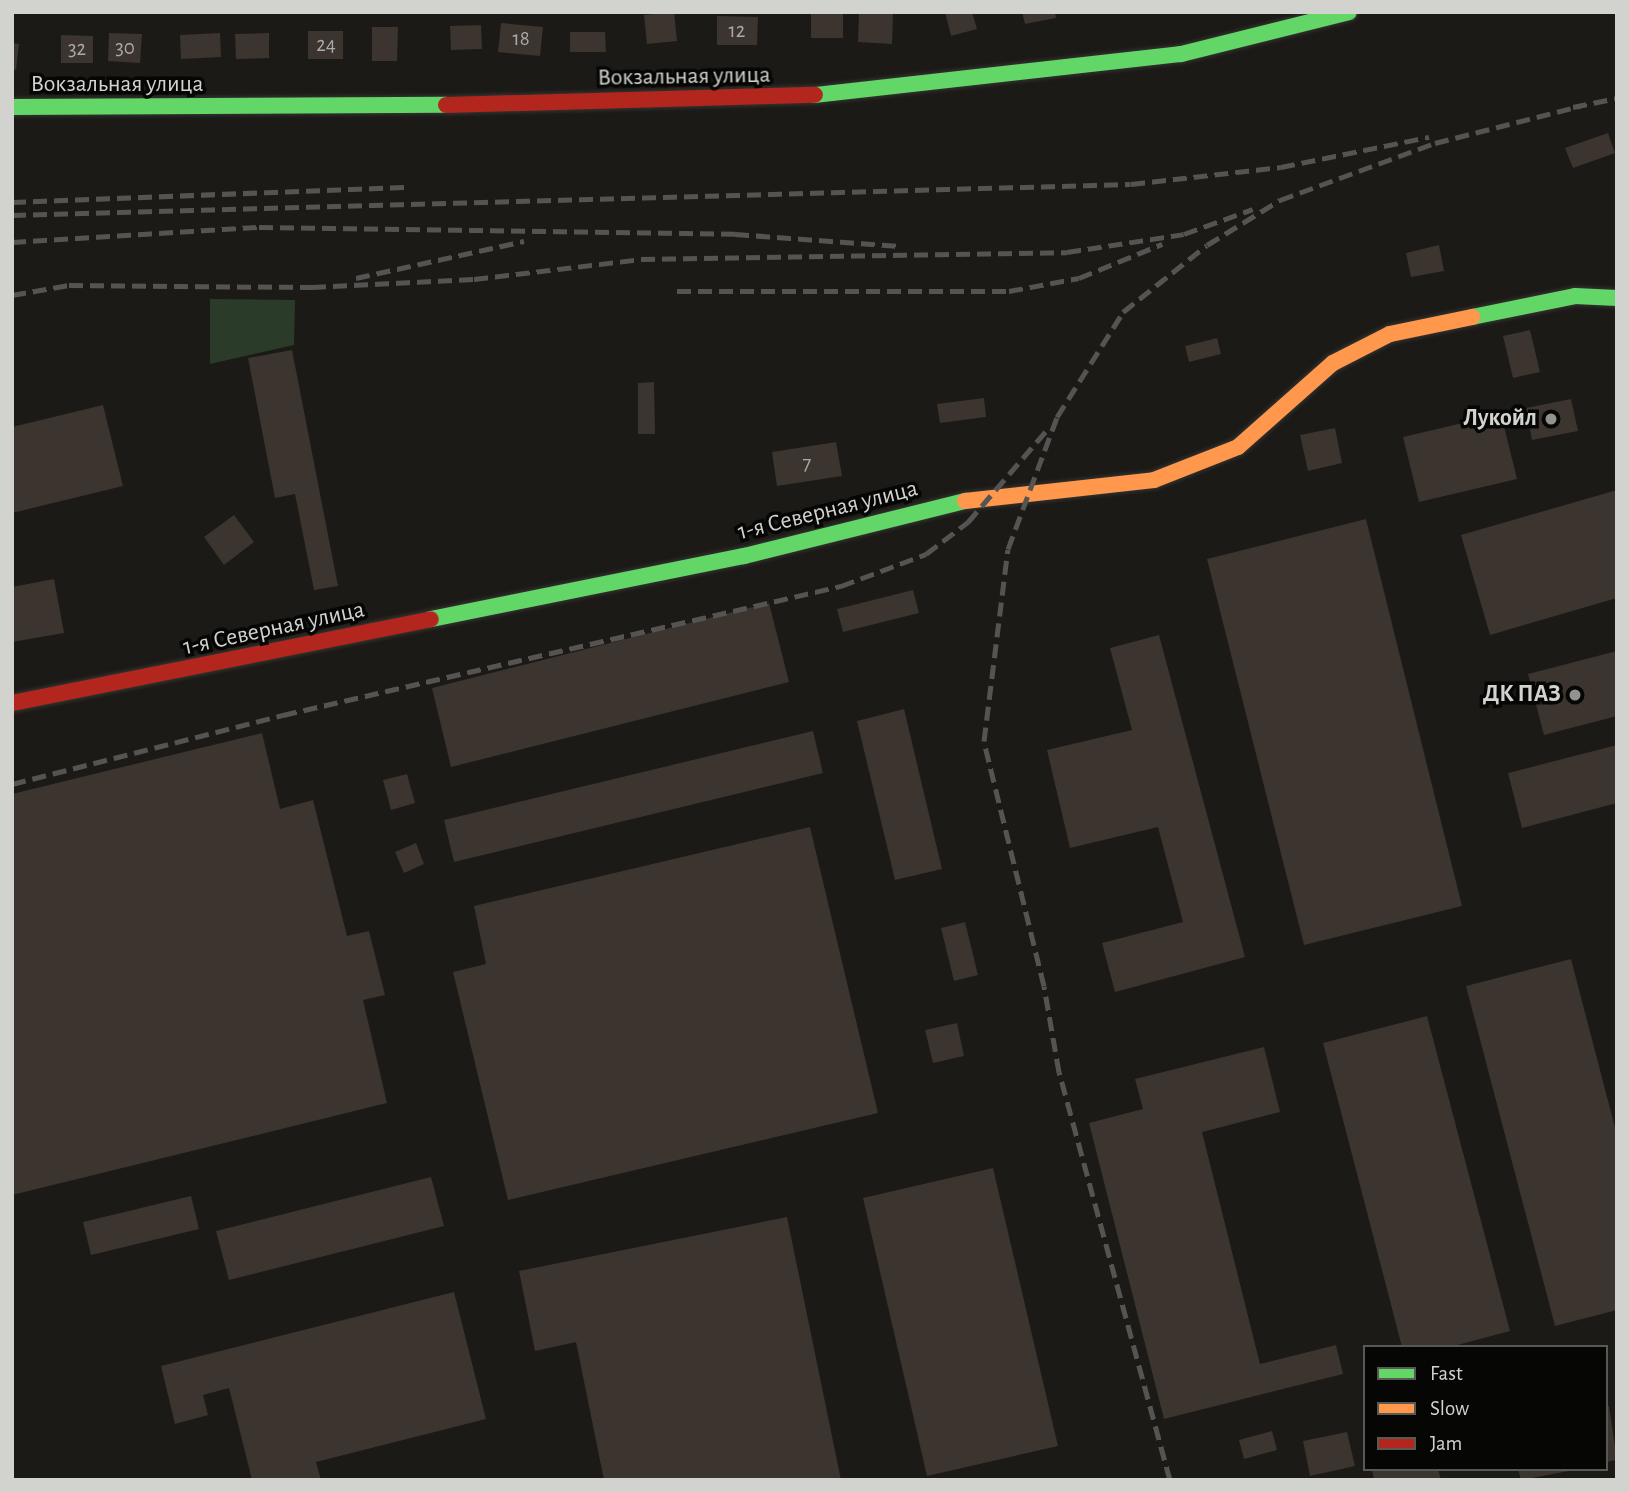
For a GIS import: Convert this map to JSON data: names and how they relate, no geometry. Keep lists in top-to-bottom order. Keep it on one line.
{"streets":{"street":["Вокзальная улица","1-я Северная улица"]},"places":["Лукойл","ДК ПАЗ"],"house_numbers":["12","18","24","30","32","7"],"legend":["Fast","Slow","Jam"]}
